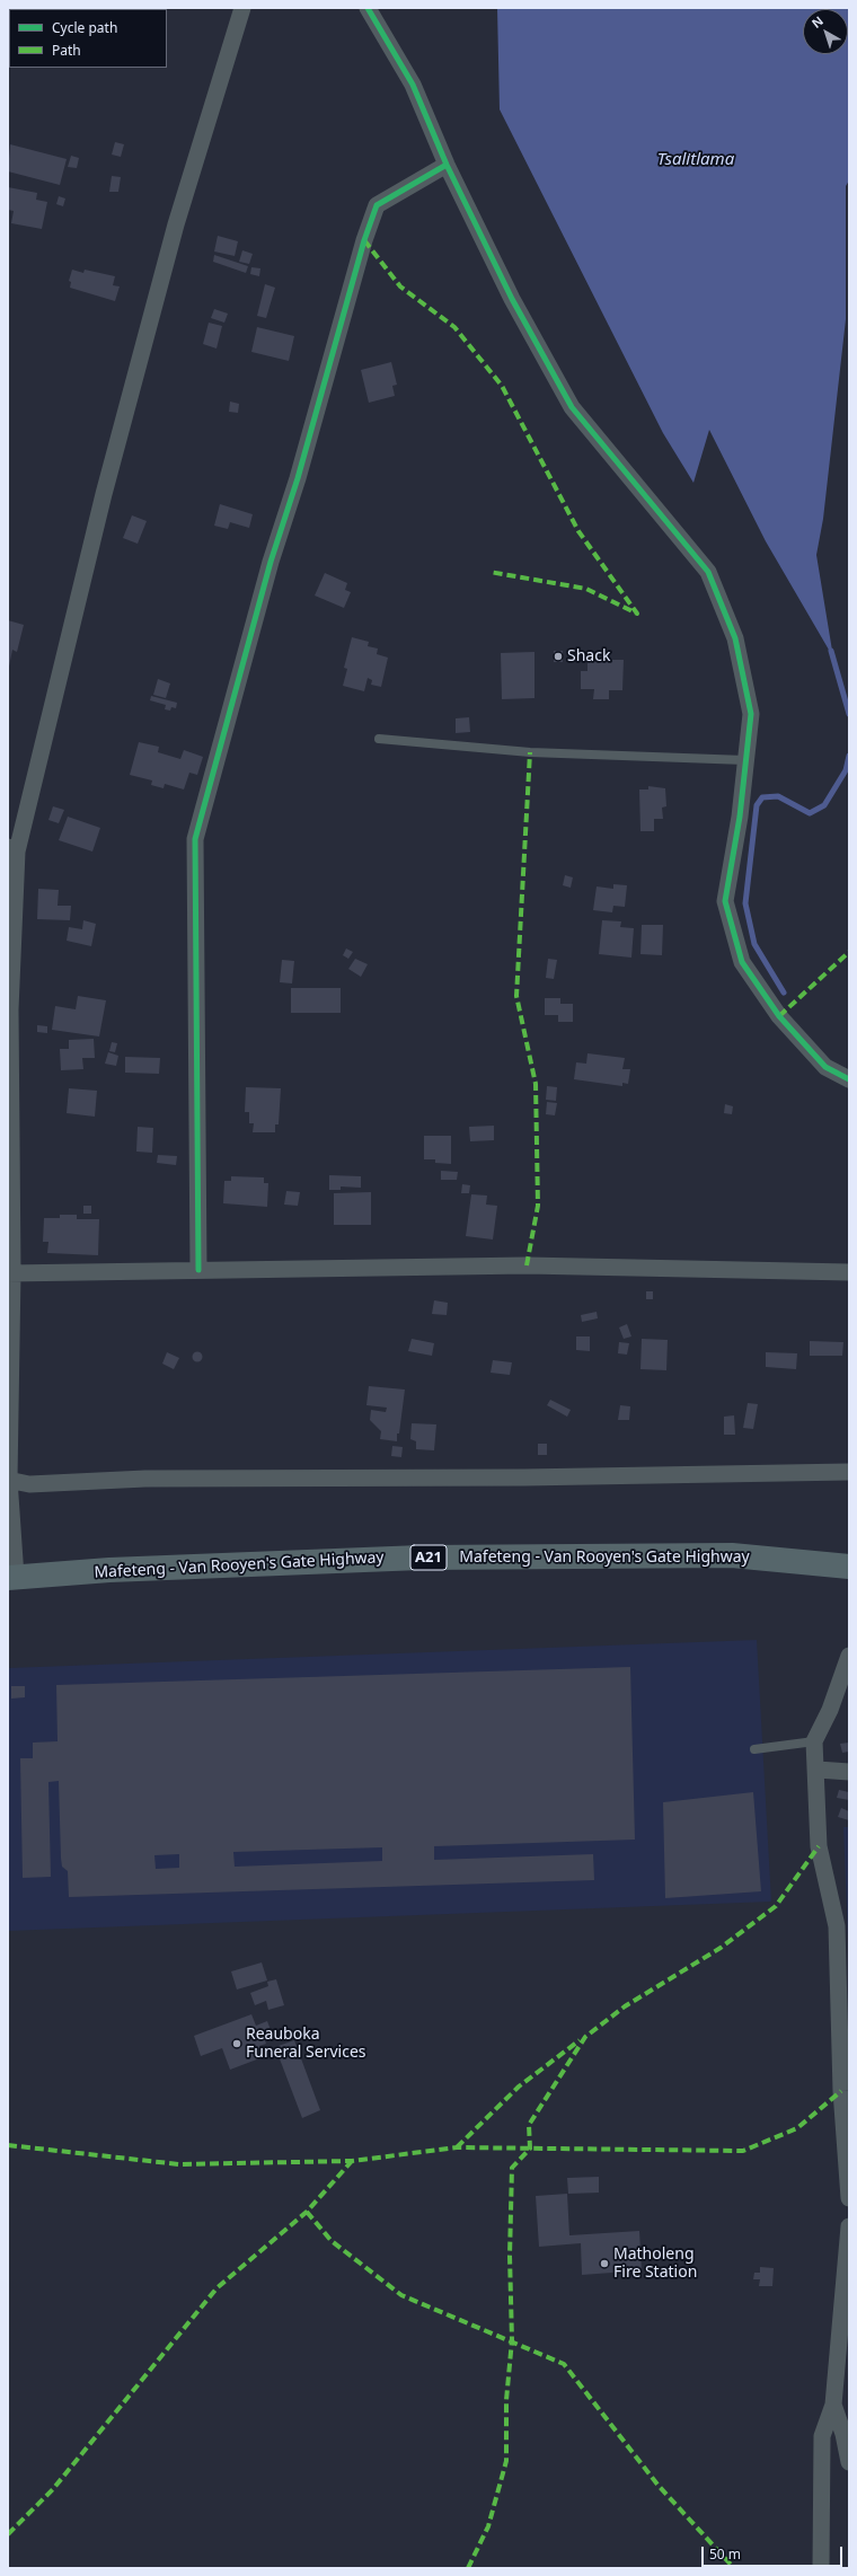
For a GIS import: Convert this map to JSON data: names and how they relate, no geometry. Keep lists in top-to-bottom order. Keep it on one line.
{"streets":{"main road":["A21","Mafeteng - Van Rooyen's Gate Highway"]},"water":["Tsalitlama"],"places":["Shack","Reauboka Funeral Services","Matholeng Fire Station"],"legend":["Cycle path","Path"],"scale_bar":"50 m","north":"top left"}
